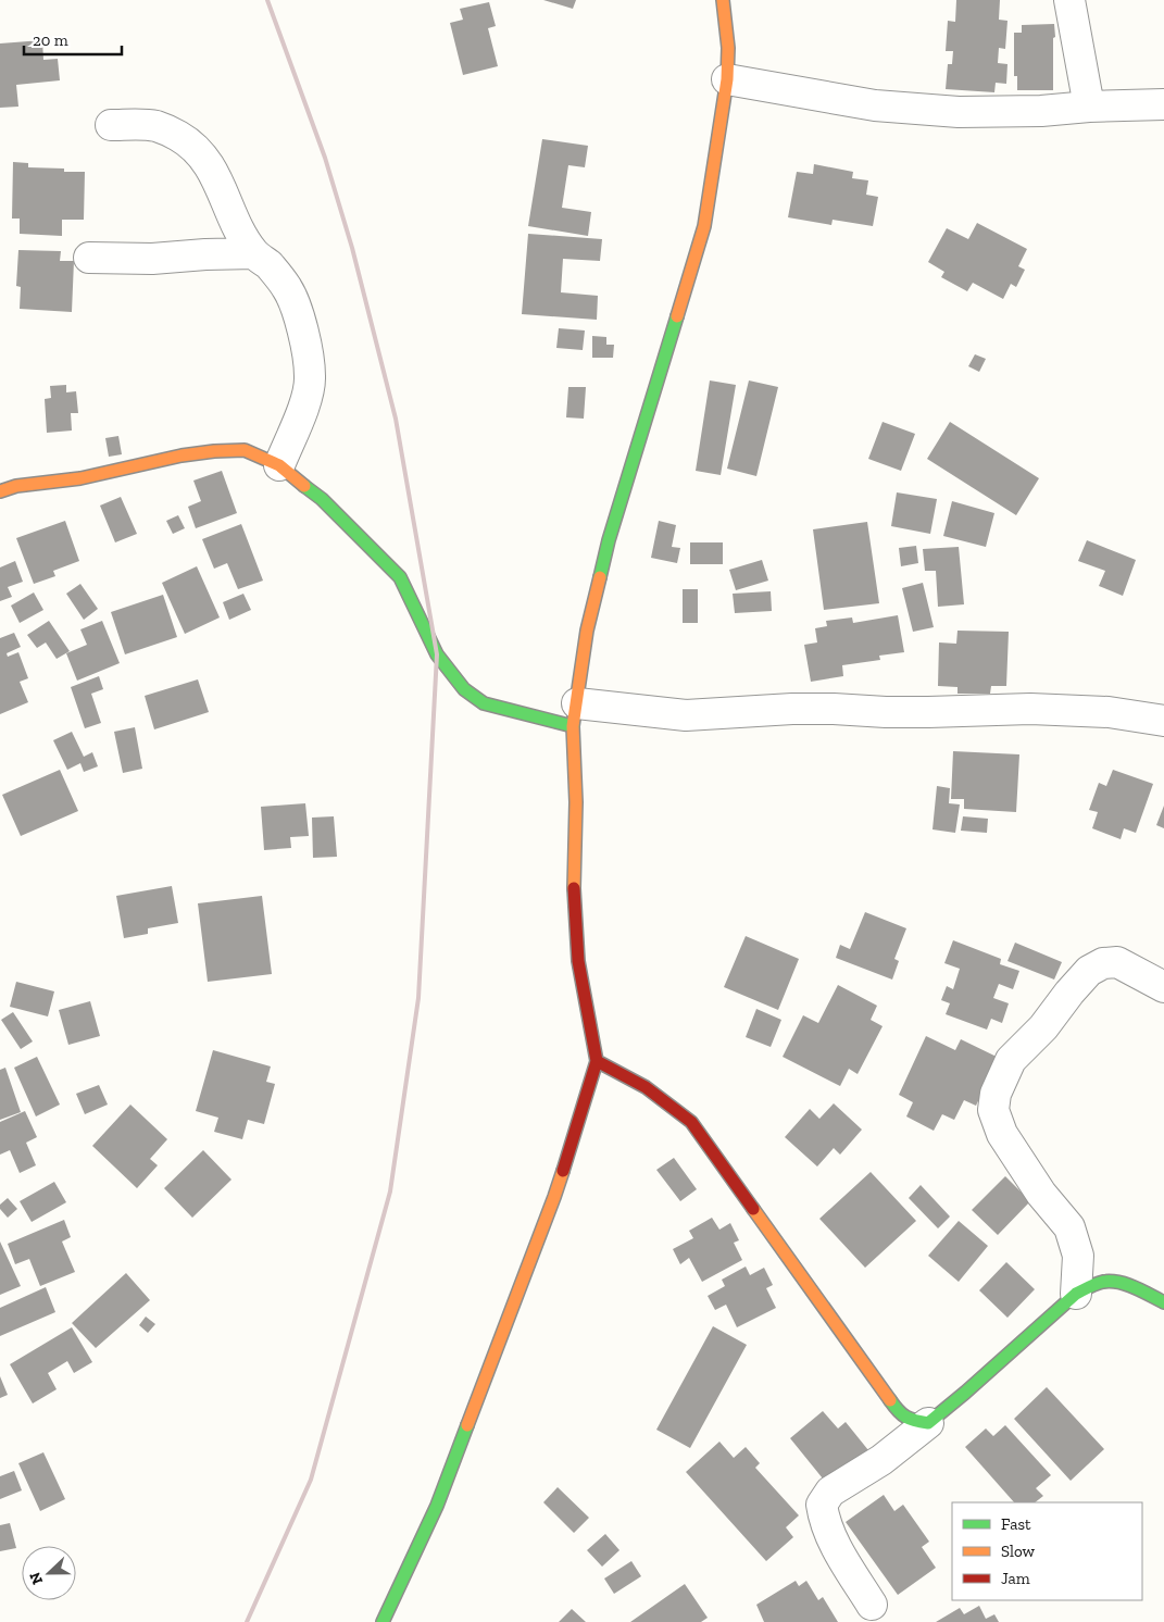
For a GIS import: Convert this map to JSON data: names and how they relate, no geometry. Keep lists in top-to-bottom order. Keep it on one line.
{"legend":["Fast","Slow","Jam"],"scale_bar":"20 m","north":"left"}
